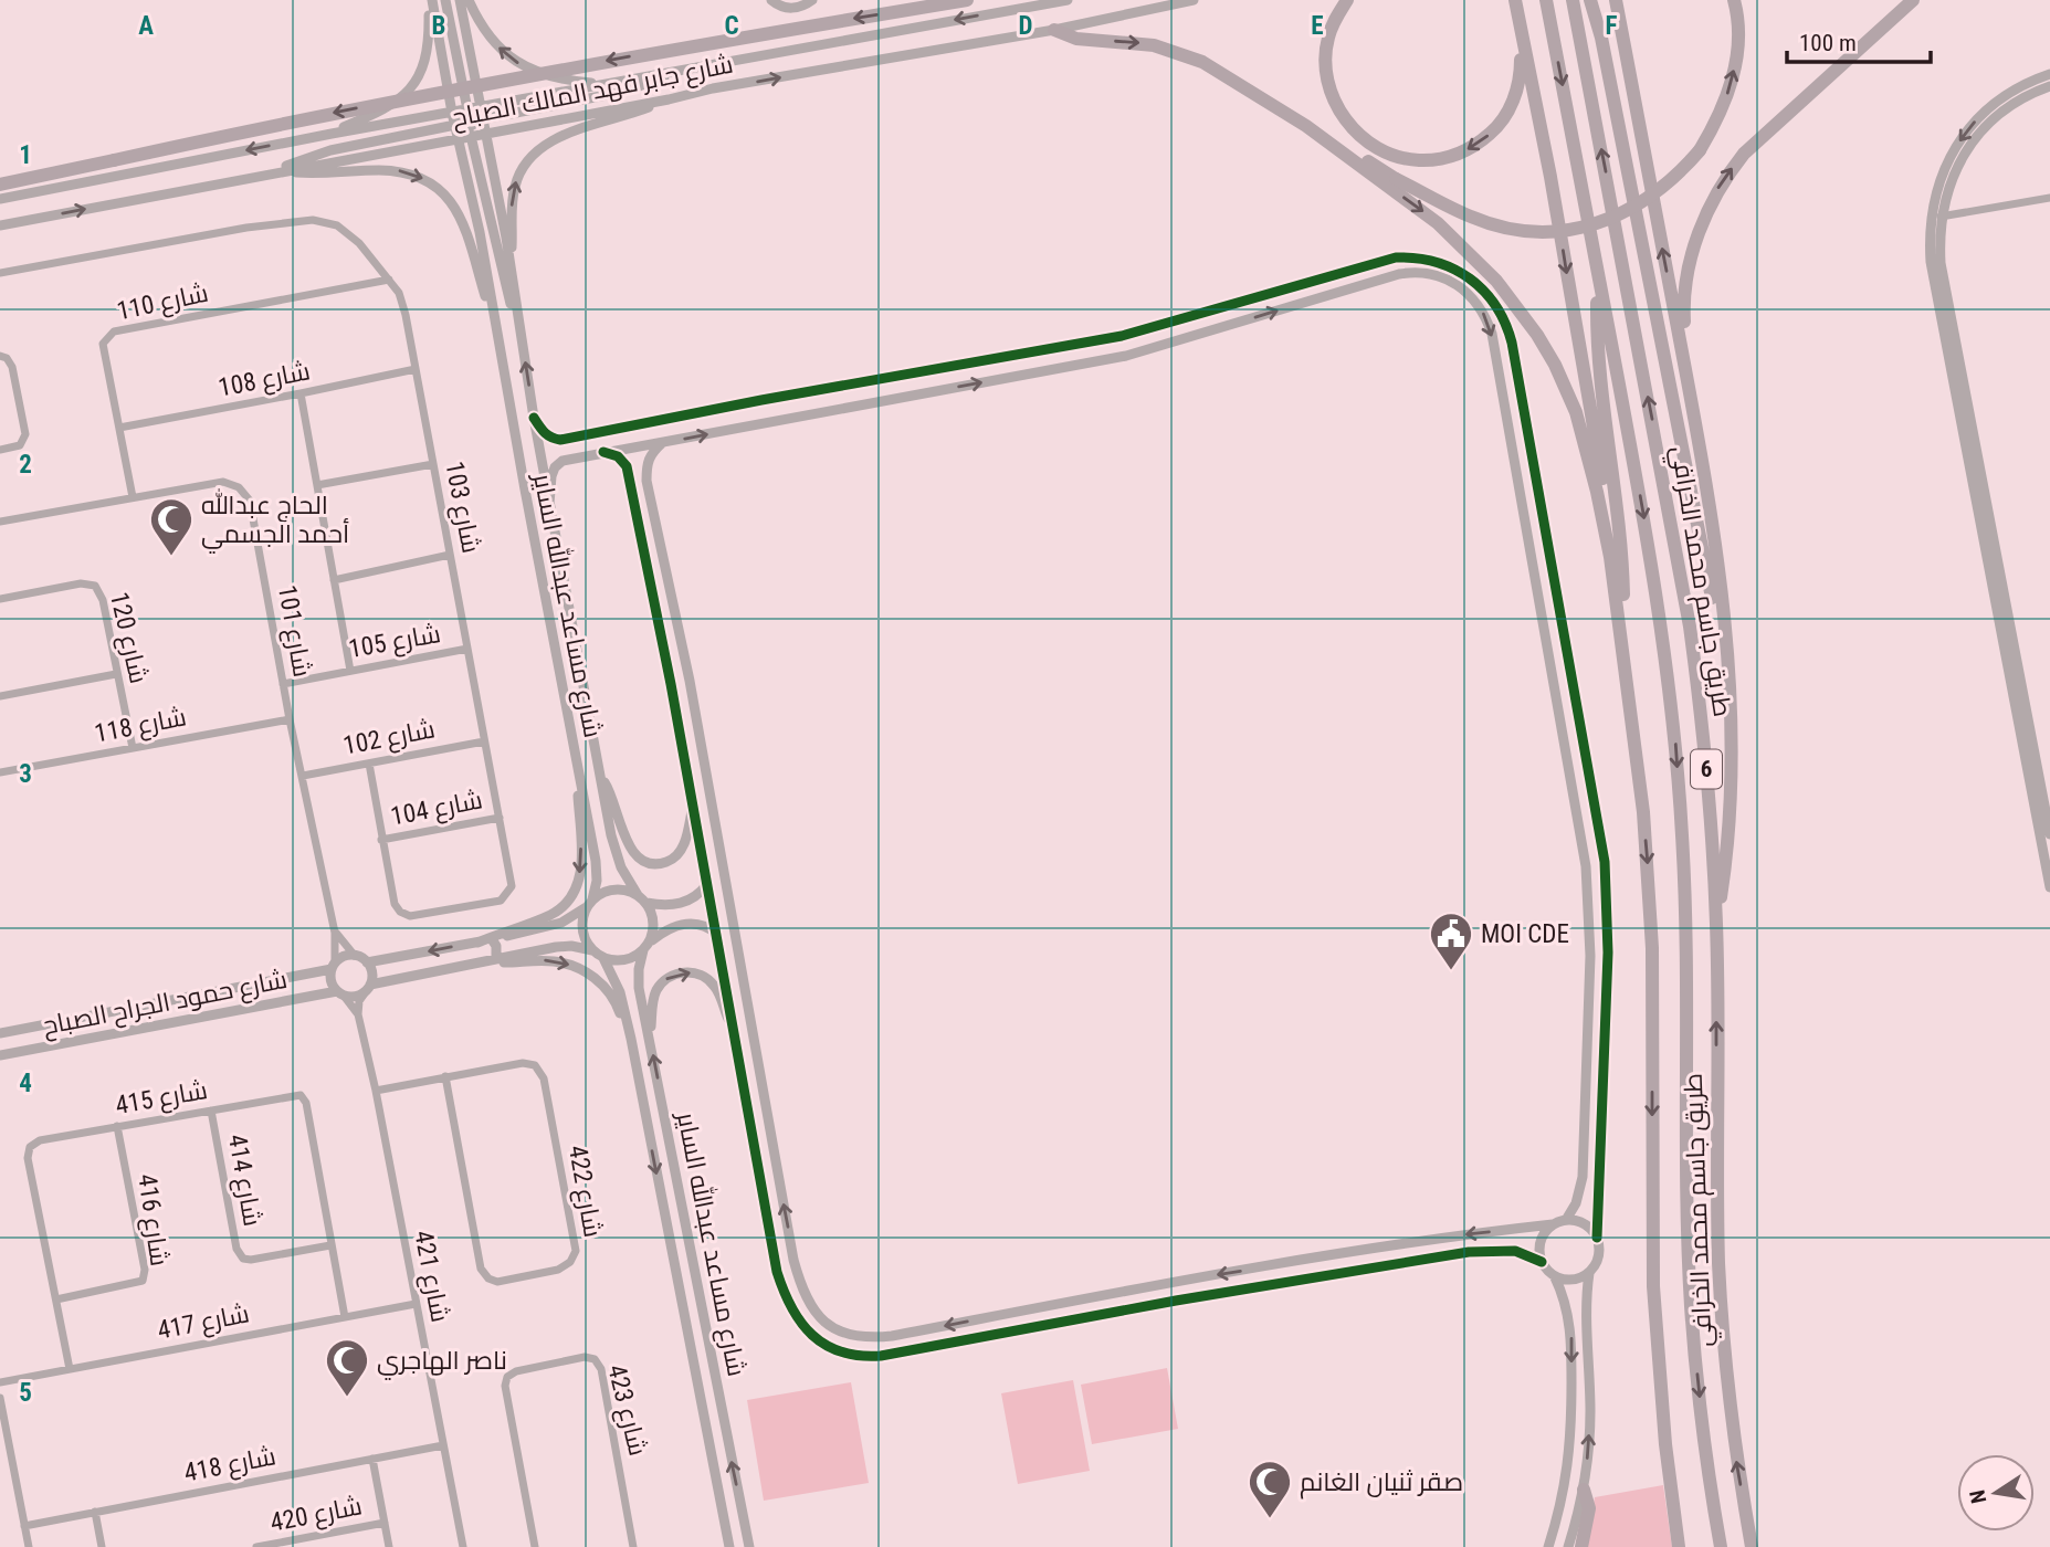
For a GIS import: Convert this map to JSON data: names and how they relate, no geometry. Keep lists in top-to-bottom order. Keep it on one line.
{"streets":{"highway":["طريق جاسم محمد الخرافي","6"],"street":["شارع جابر فهد المالك الصباح","شارع 110","شارع 108","شارع 103","شارع مساعد عبدالله الساير","شارع 101","شارع 120","شارع 105","شارع 118","شارع 102","شارع 104","شارع حمود الجراح الصباح","شارع 415","شارع 414","شارع 422","شارع 416","شارع 421","شارع 417","شارع 423","شارع 418","شارع 420"]},"crossings":[["شارع جابر فهد المالك الصباح","شارع مساعد عبدالله الساير"],["شارع 110","شارع 108"],["شارع 110","شارع 103"],["شارع 110","شارع 101"],["شارع 108","شارع 103"],["شارع 103","شارع 105"],["شارع 103","شارع 102"],["شارع 103","شارع 104"],["شارع 101","شارع 105"],["شارع 101","شارع 118"],["شارع 101","شارع 102"],["شارع 101","شارع حمود الجراح الصباح"],["شارع 101","شارع 421"],["شارع 120","شارع 118"],["شارع حمود الجراح الصباح","شارع 421"],["شارع 415","شارع 414"],["شارع 415","شارع 416"],["شارع 415","شارع 417"],["شارع 422","شارع 421"],["شارع 421","شارع 417"],["شارع 421","شارع 418"]],"places":{"mosque":["الحاج عبدالله أحمد الجسمي","ناصر الهاجري","صقر ثنيان الغانم"],"public building":["MOI CDE"]},"scale_bar":"100 m","north":"left","grid":{"columns":["A","B","C","D","E","F"],"rows":["1","2","3","4","5"]}}
